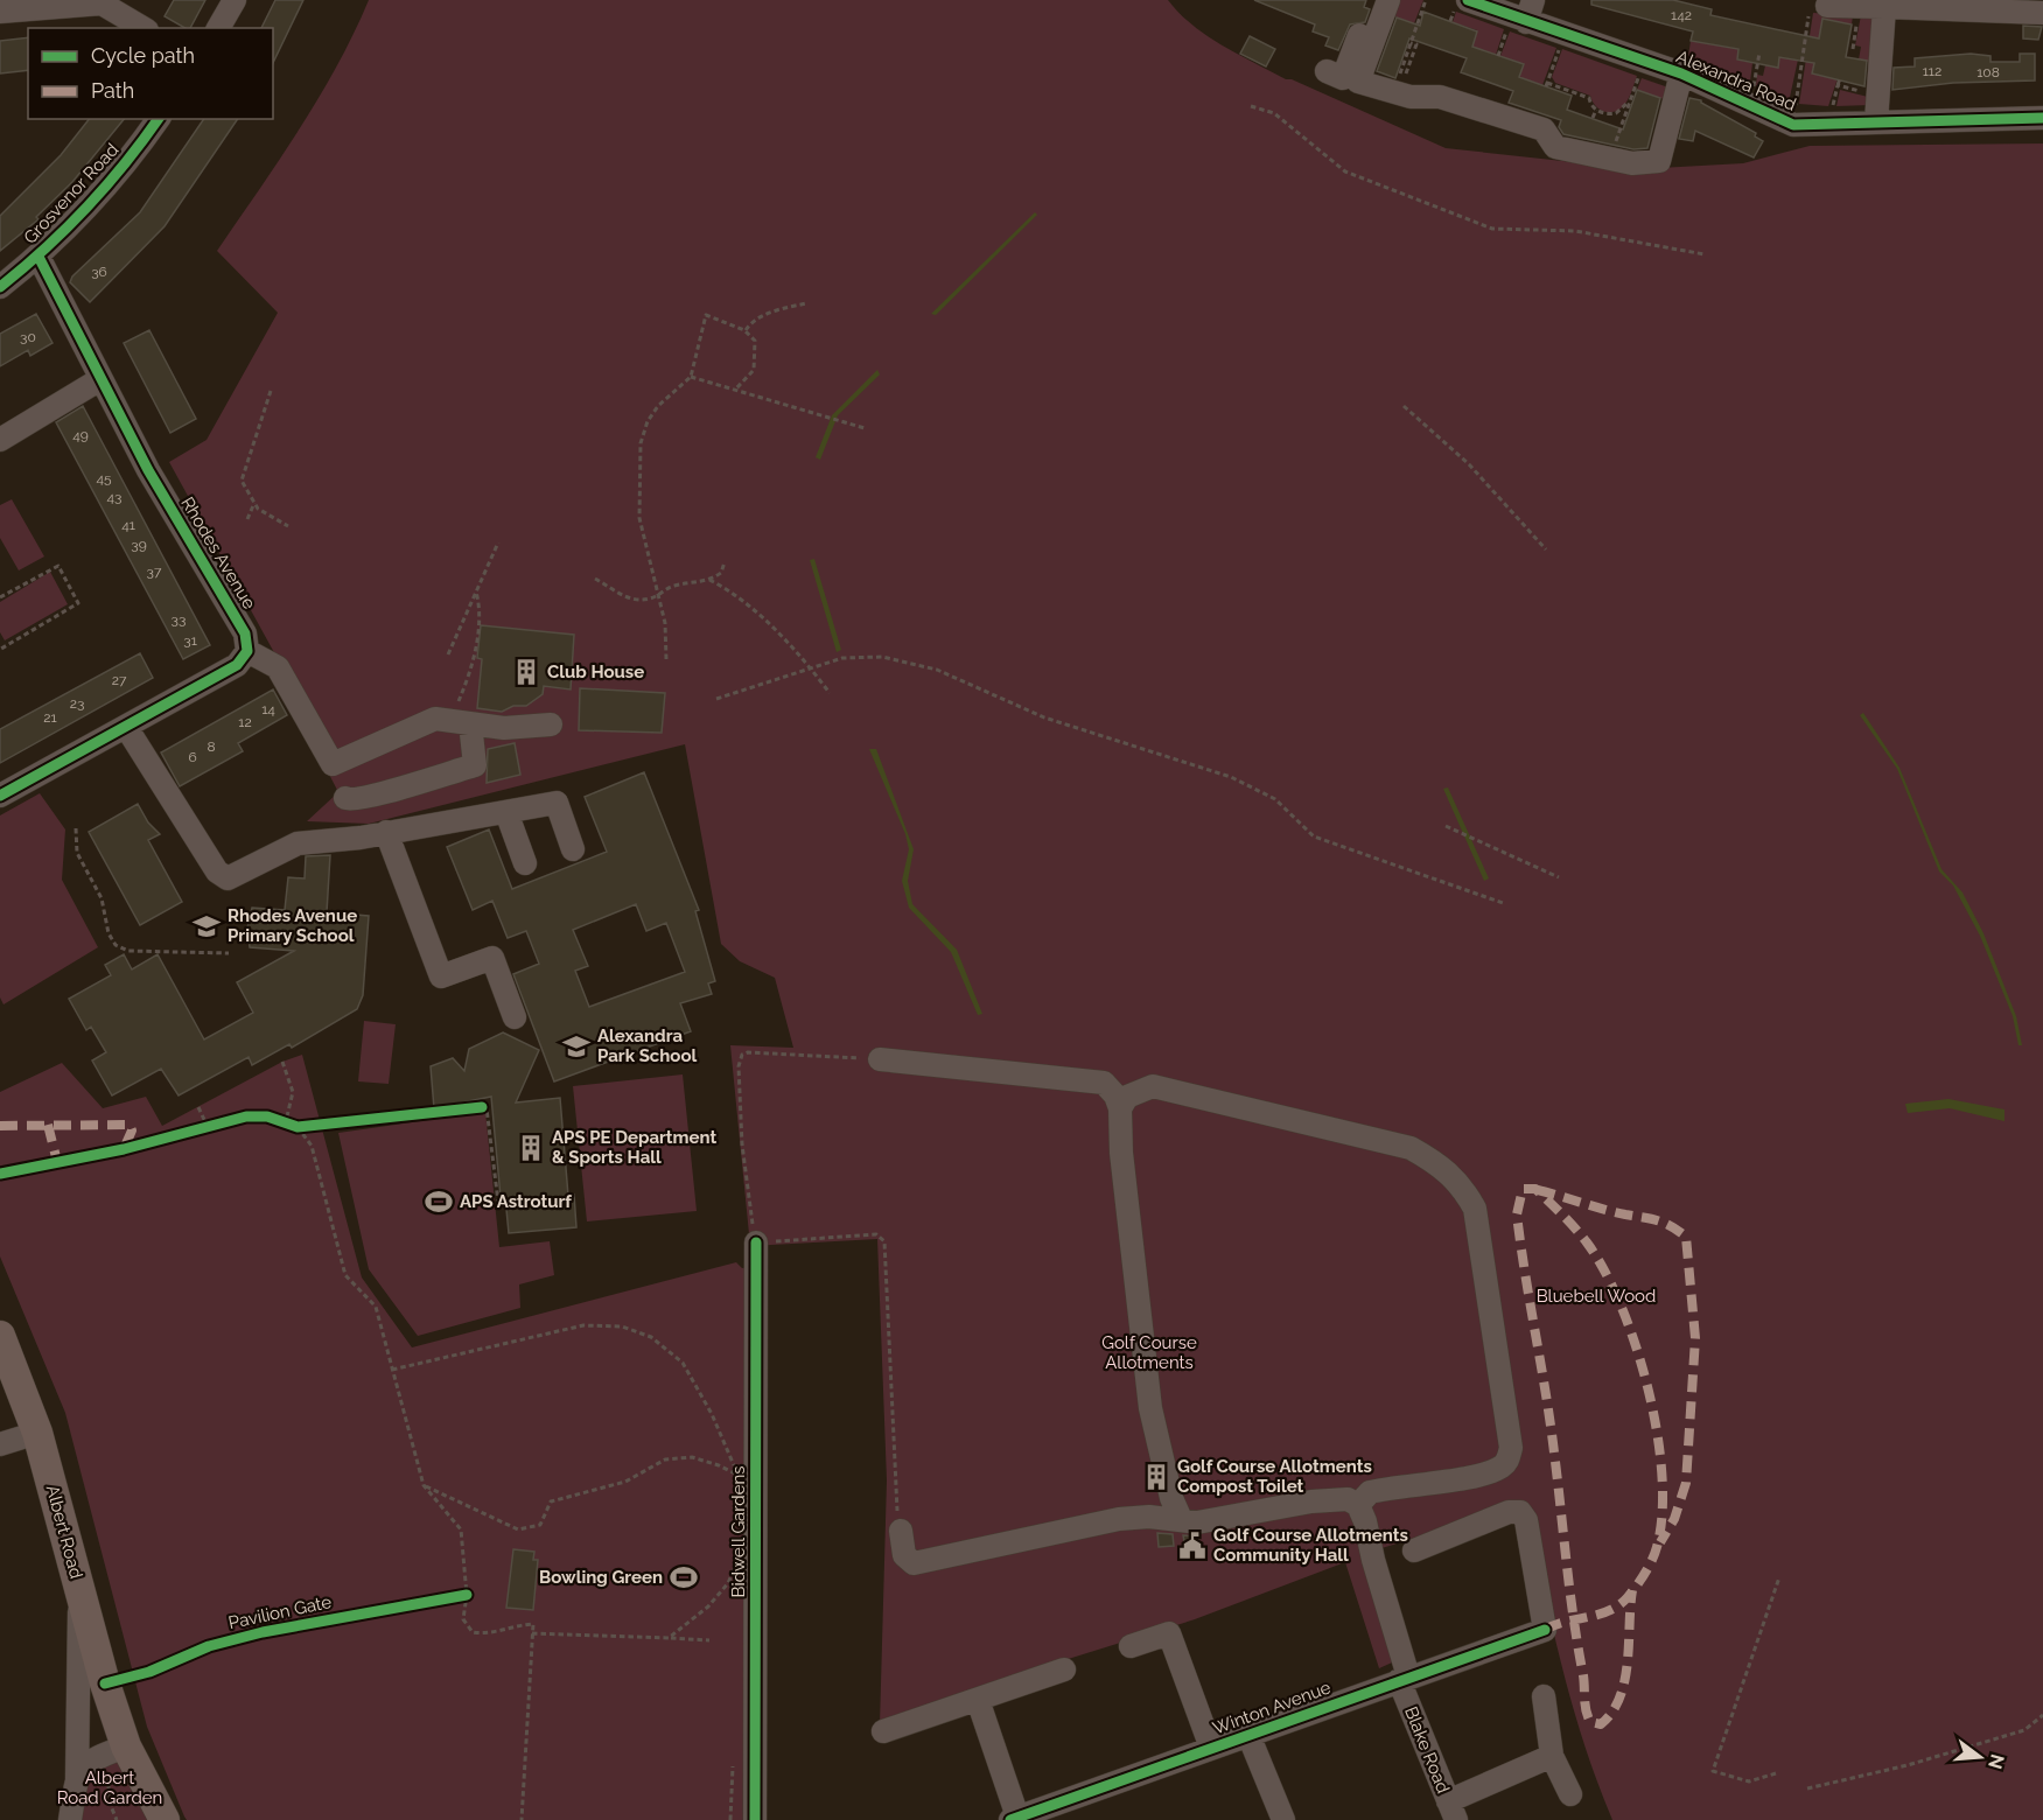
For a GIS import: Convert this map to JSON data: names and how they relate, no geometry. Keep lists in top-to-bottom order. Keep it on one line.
{"streets":{"main road":["Albert Road"],"street":["Alexandra Road","Grosvenor Road","Rhodes Avenue","Bidwell Gardens","Winton Avenue","Blake Road"],"cycle path":["Pavilion Gate"]},"crossings":[["Grosvenor Road","Rhodes Avenue"],["Winton Avenue","Blake Road"]],"parks":["Bluebell Wood","Golf Course Allotments","Albert Road Garden"],"places":{"building":["Club House","APS PE Department & Sports Hall","Golf Course Allotments Compost Toilet"],"school or university":["Rhodes Avenue Primary School","Alexandra Park School"],"sports":["APS Astroturf","Bowling Green"],"public building":["Golf Course Allotments Community Hall"]},"house_numbers":["142","112","108","36","30","49","45","43","41","39","37","33","31","27","23","14","21","12","8","6"],"legend":["Cycle path","Path"],"north":"right"}
